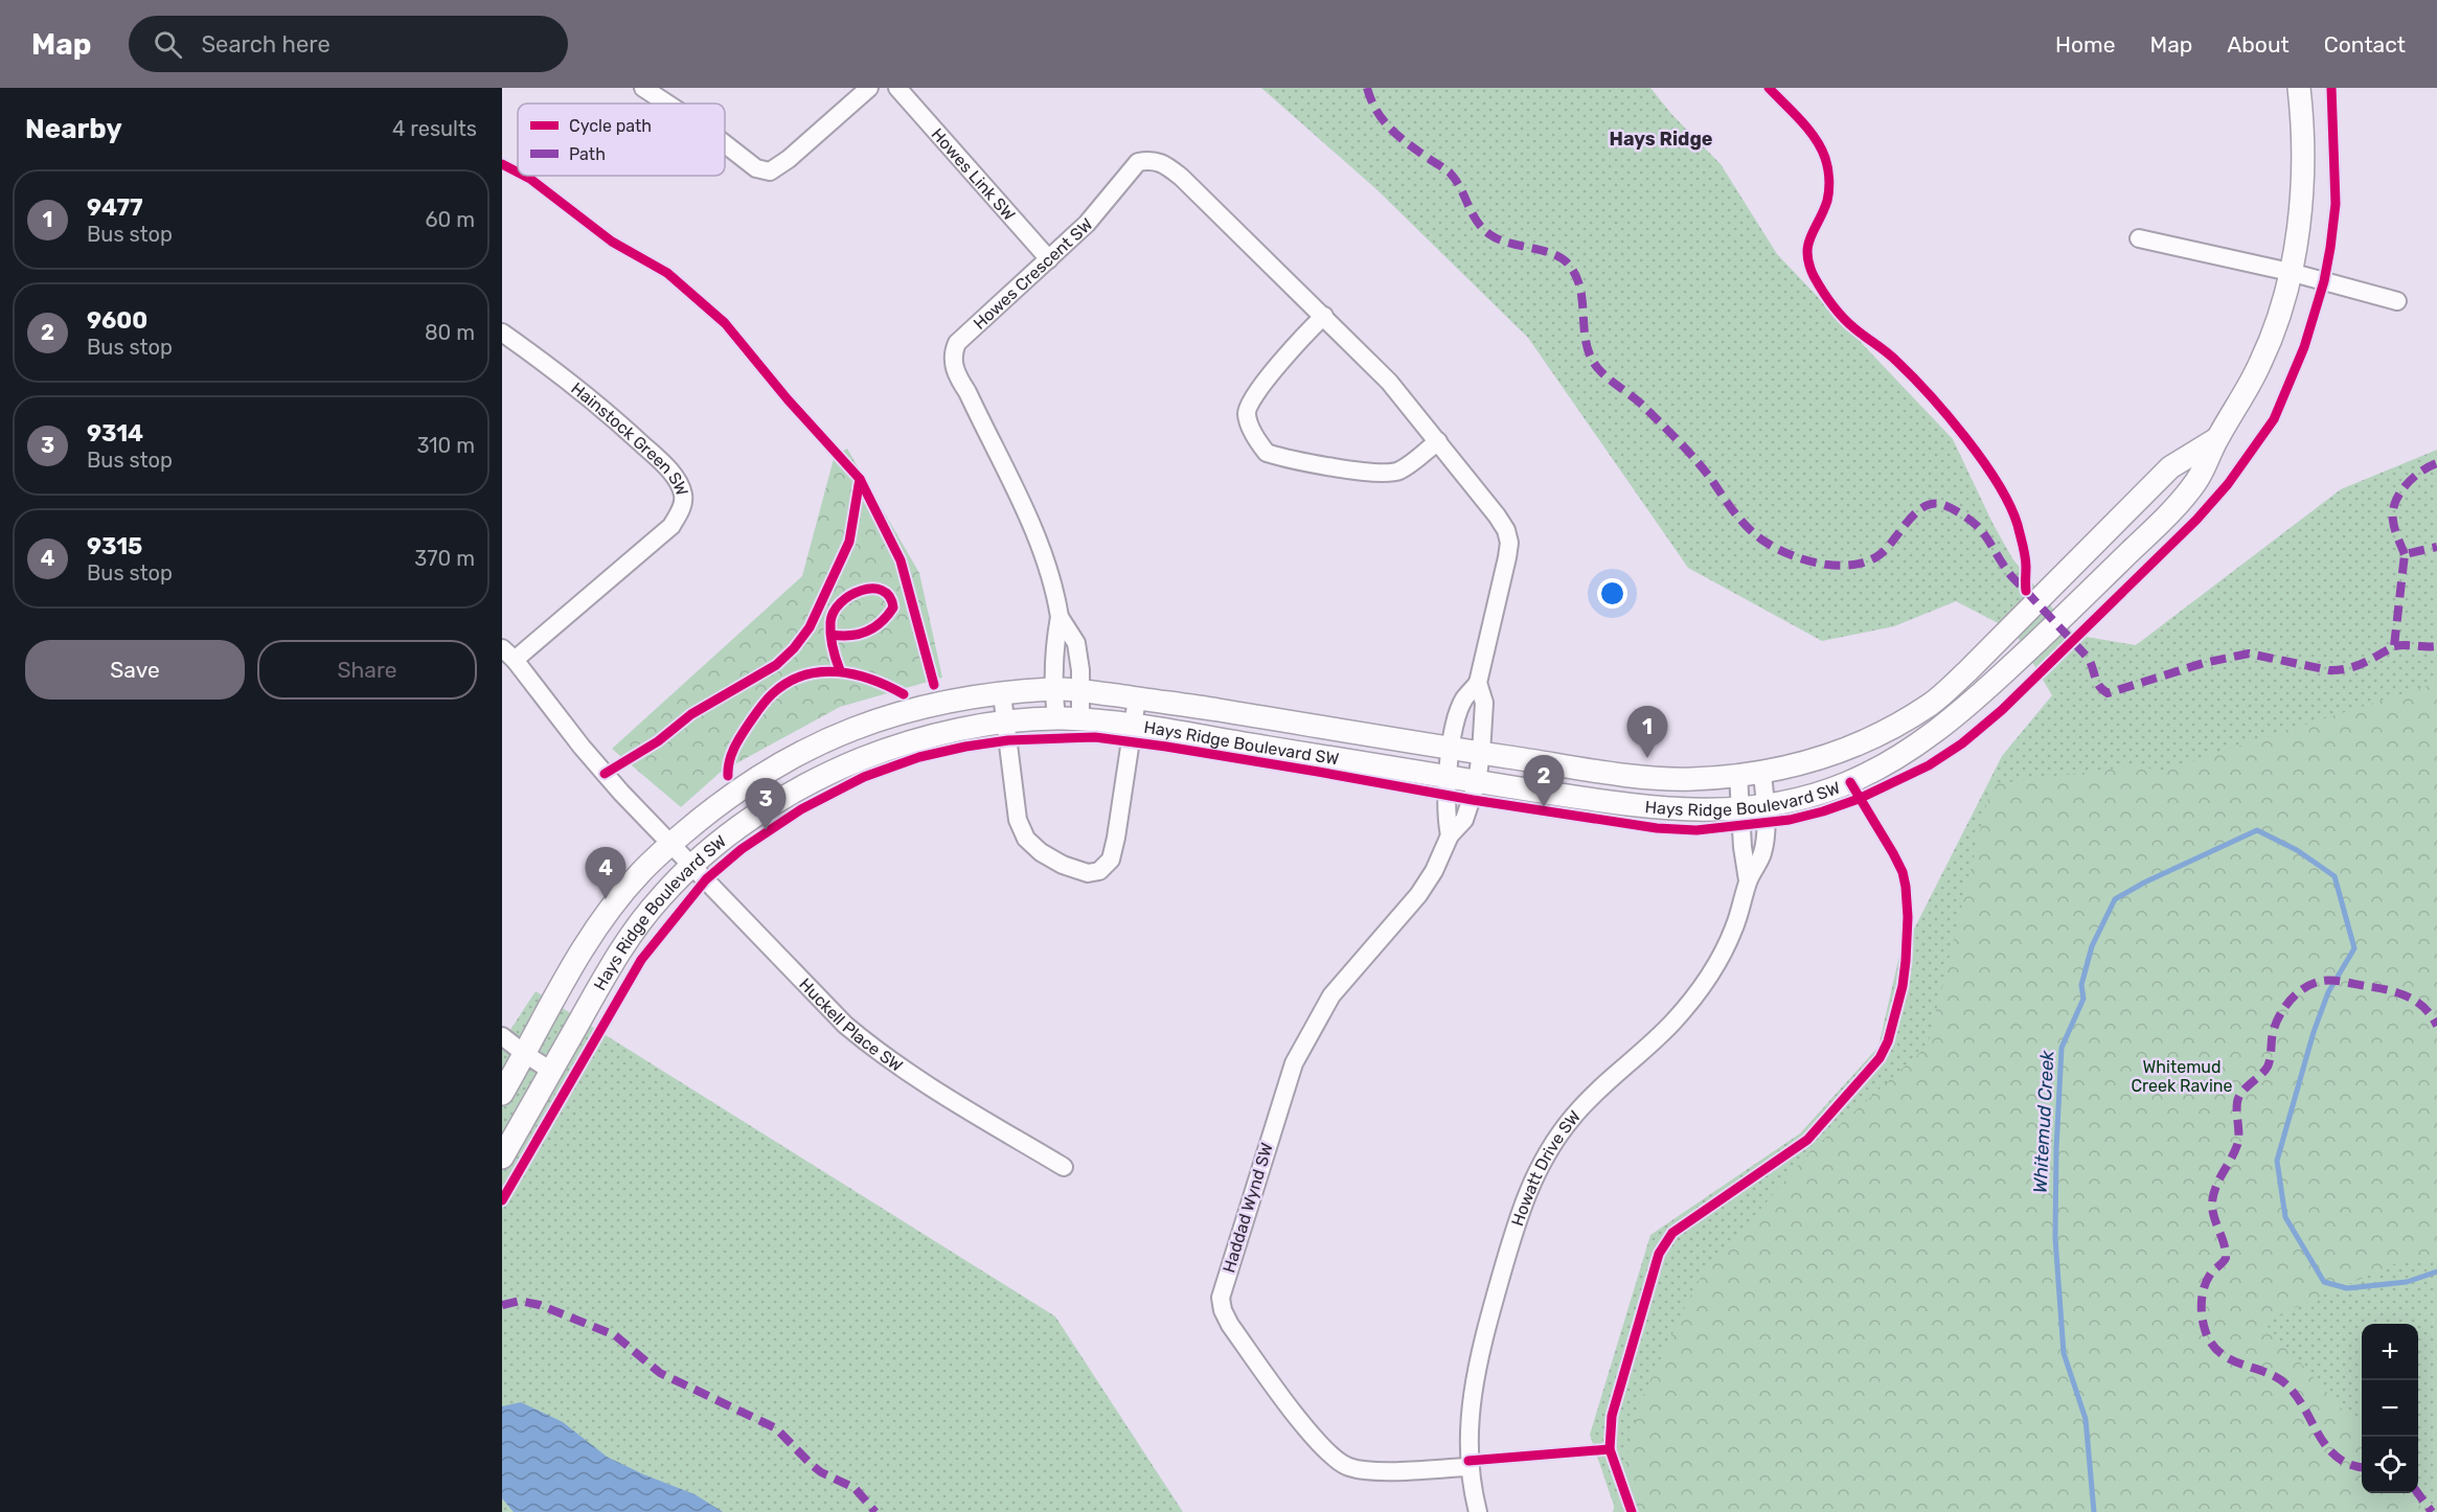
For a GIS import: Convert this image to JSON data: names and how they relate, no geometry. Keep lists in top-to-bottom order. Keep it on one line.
{"streets":{"street":["Howes Link SW","Howes Crescent SW","Hainstock Green SW","Hays Ridge Boulevard SW","Huckell Place SW","Howatt Drive SW","Haddad Wynd SW"]},"crossings":[["Howes Link SW","Howes Crescent SW"],["Howes Crescent SW","Hays Ridge Boulevard SW"],["Howes Crescent SW","Haddad Wynd SW"],["Hainstock Green SW","Huckell Place SW"],["Hays Ridge Boulevard SW","Huckell Place SW"],["Hays Ridge Boulevard SW","Howatt Drive SW"],["Hays Ridge Boulevard SW","Haddad Wynd SW"],["Howatt Drive SW","Haddad Wynd SW"]],"districts":["Hays Ridge"],"water":["Whitemud Creek"],"parks":["Whitemud Creek Ravine"],"legend":["Cycle path","Path"],"page":{"header":"Map","search":"Search here","nav":["Home","Map","About","Contact"],"heading":["Nearby","4 results"],"list":[{"mark":"1","name":"9477","note":"Bus stop","value":"60 m"},{"mark":"2","name":"9600","note":"Bus stop","value":"80 m"},{"mark":"3","name":"9314","note":"Bus stop","value":"310 m"},{"mark":"4","name":"9315","note":"Bus stop","value":"370 m"}],"buttons":["Save","Share"],"pins":["1","2","3","4"],"map_buttons":["+","−"]}}
